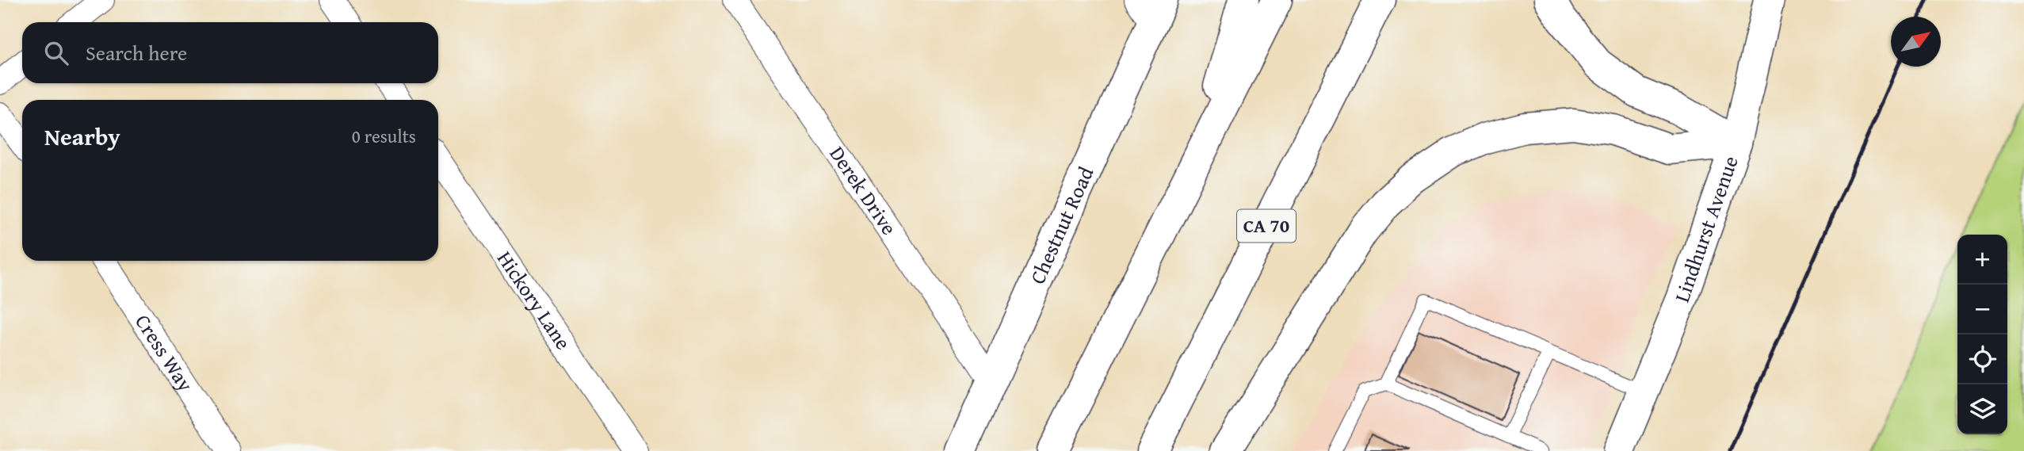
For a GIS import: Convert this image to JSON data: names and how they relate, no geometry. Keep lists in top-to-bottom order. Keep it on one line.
{"streets":{"main road":["Chestnut Road","CA 70","Lindhurst Avenue"],"street":["Derek Drive","Hickory Lane","Cress Way"]},"crossings":[["Derek Drive","Chestnut Road"]],"north":"top right","page":{"search":"Search here","heading":["Nearby","0 results"],"map_buttons":["+","−"]}}
